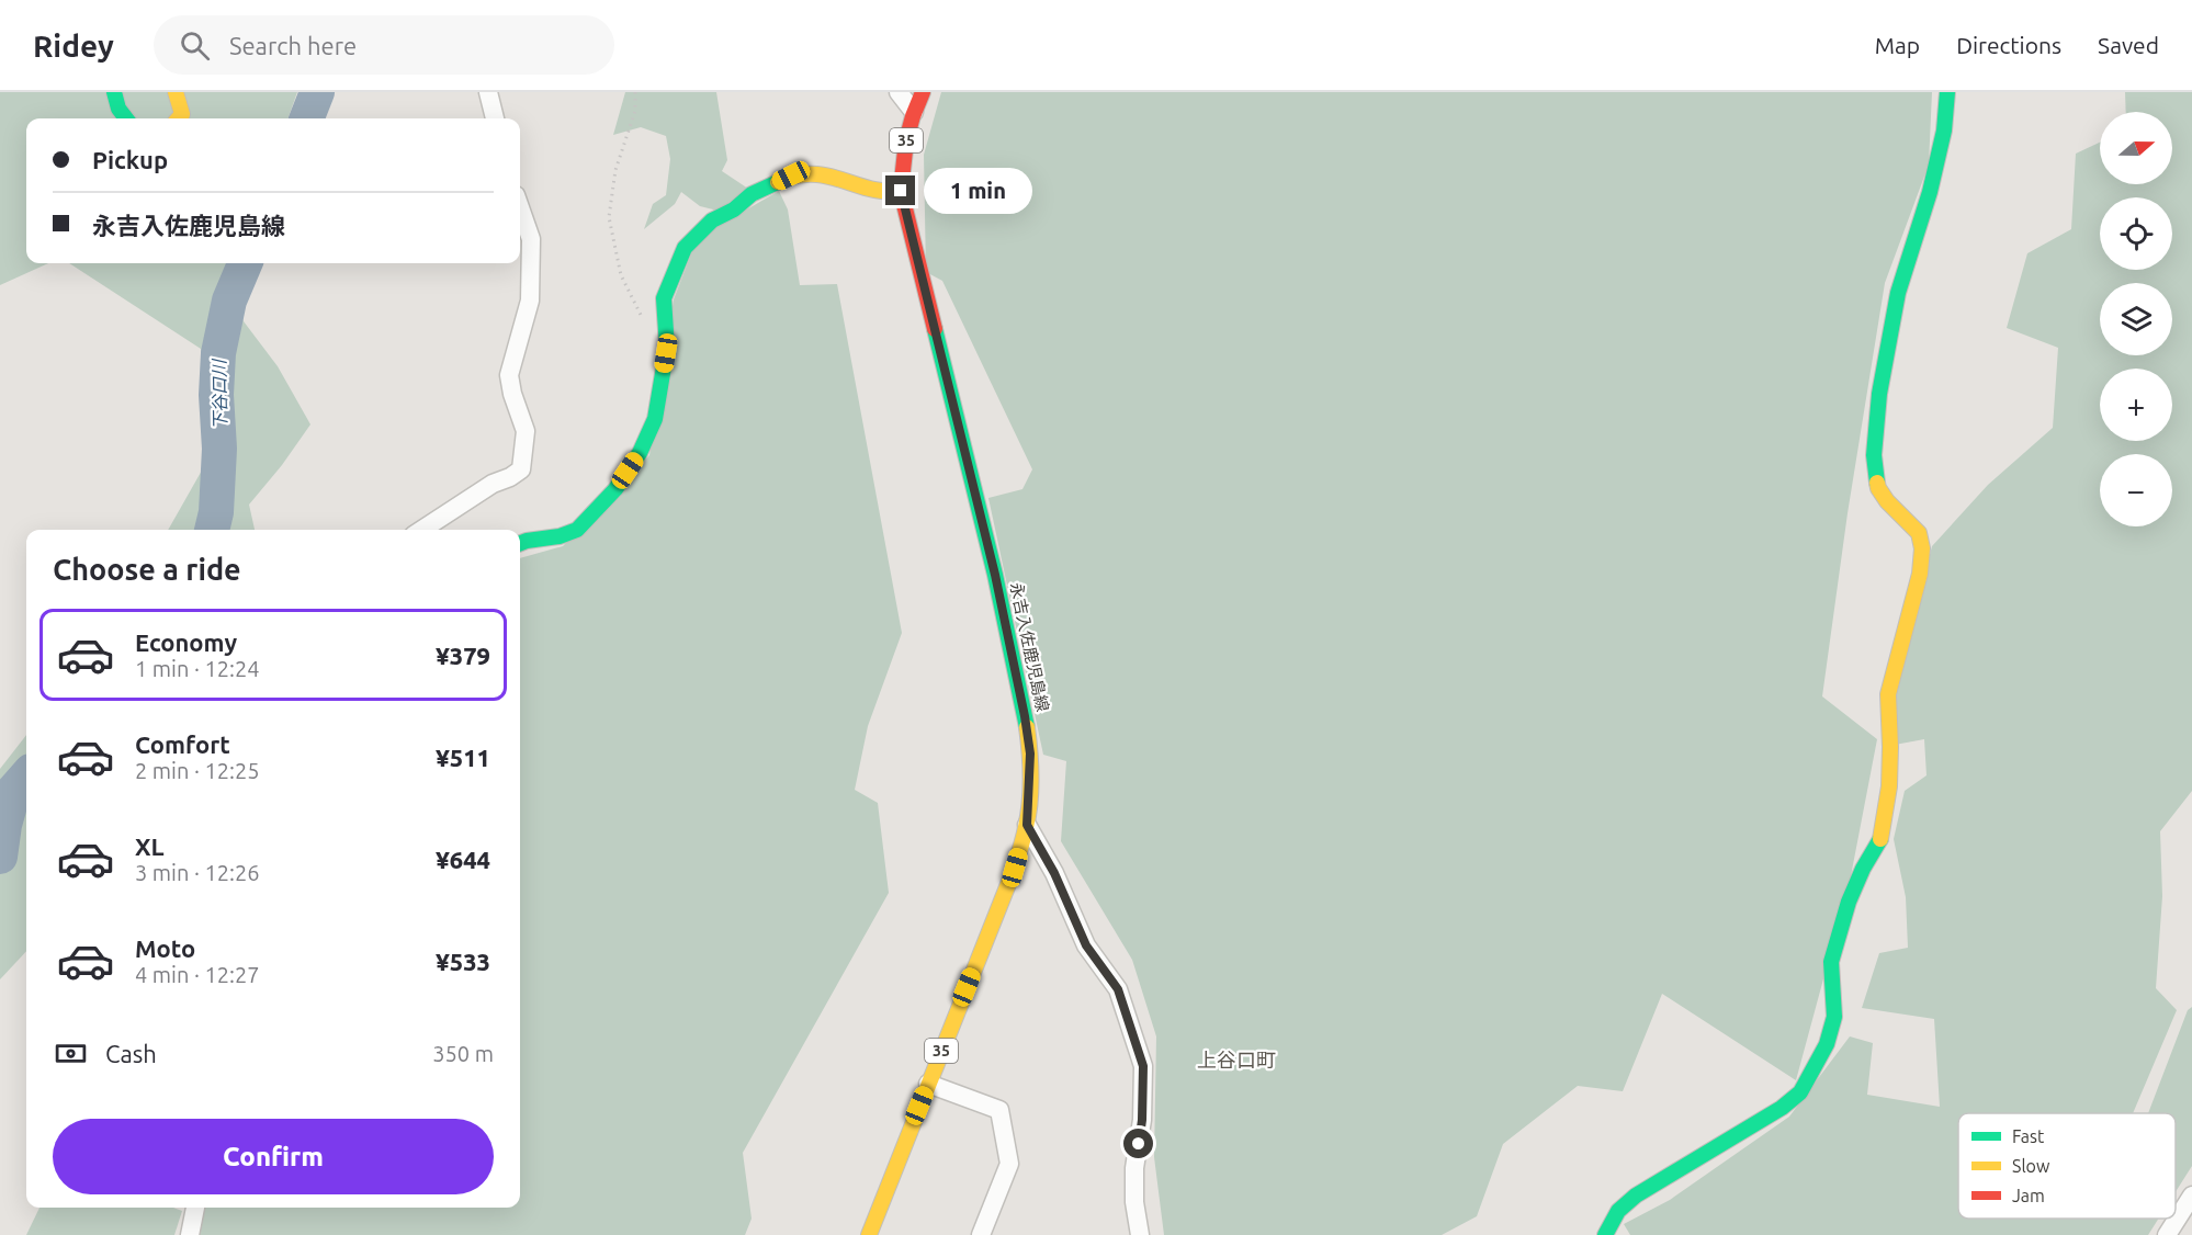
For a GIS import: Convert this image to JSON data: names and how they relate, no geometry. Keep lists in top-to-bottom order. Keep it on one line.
{"streets":{"street":["35","永吉入佐鹿児島線"]},"districts":["上谷口町"],"water":["下谷口川"],"legend":["Fast","Slow","Jam"],"north":"right","page":{"header":"Ridey","search":"Search here","nav":["Map","Directions","Saved"],"map_buttons":["+","−"],"banner":["Pickup","永吉入佐鹿児島線"],"bubble":"1 min","heading":"Choose a ride","list":[{"name":"Economy","note":"1 min · 12:24","value":"¥379"},{"name":"Comfort","note":"2 min · 12:25","value":"¥511"},{"name":"XL","note":"3 min · 12:26","value":"¥644"},{"name":"Moto","note":"4 min · 12:27","value":"¥533"}],"pay":["Cash","350 m"],"buttons":"Confirm"}}
